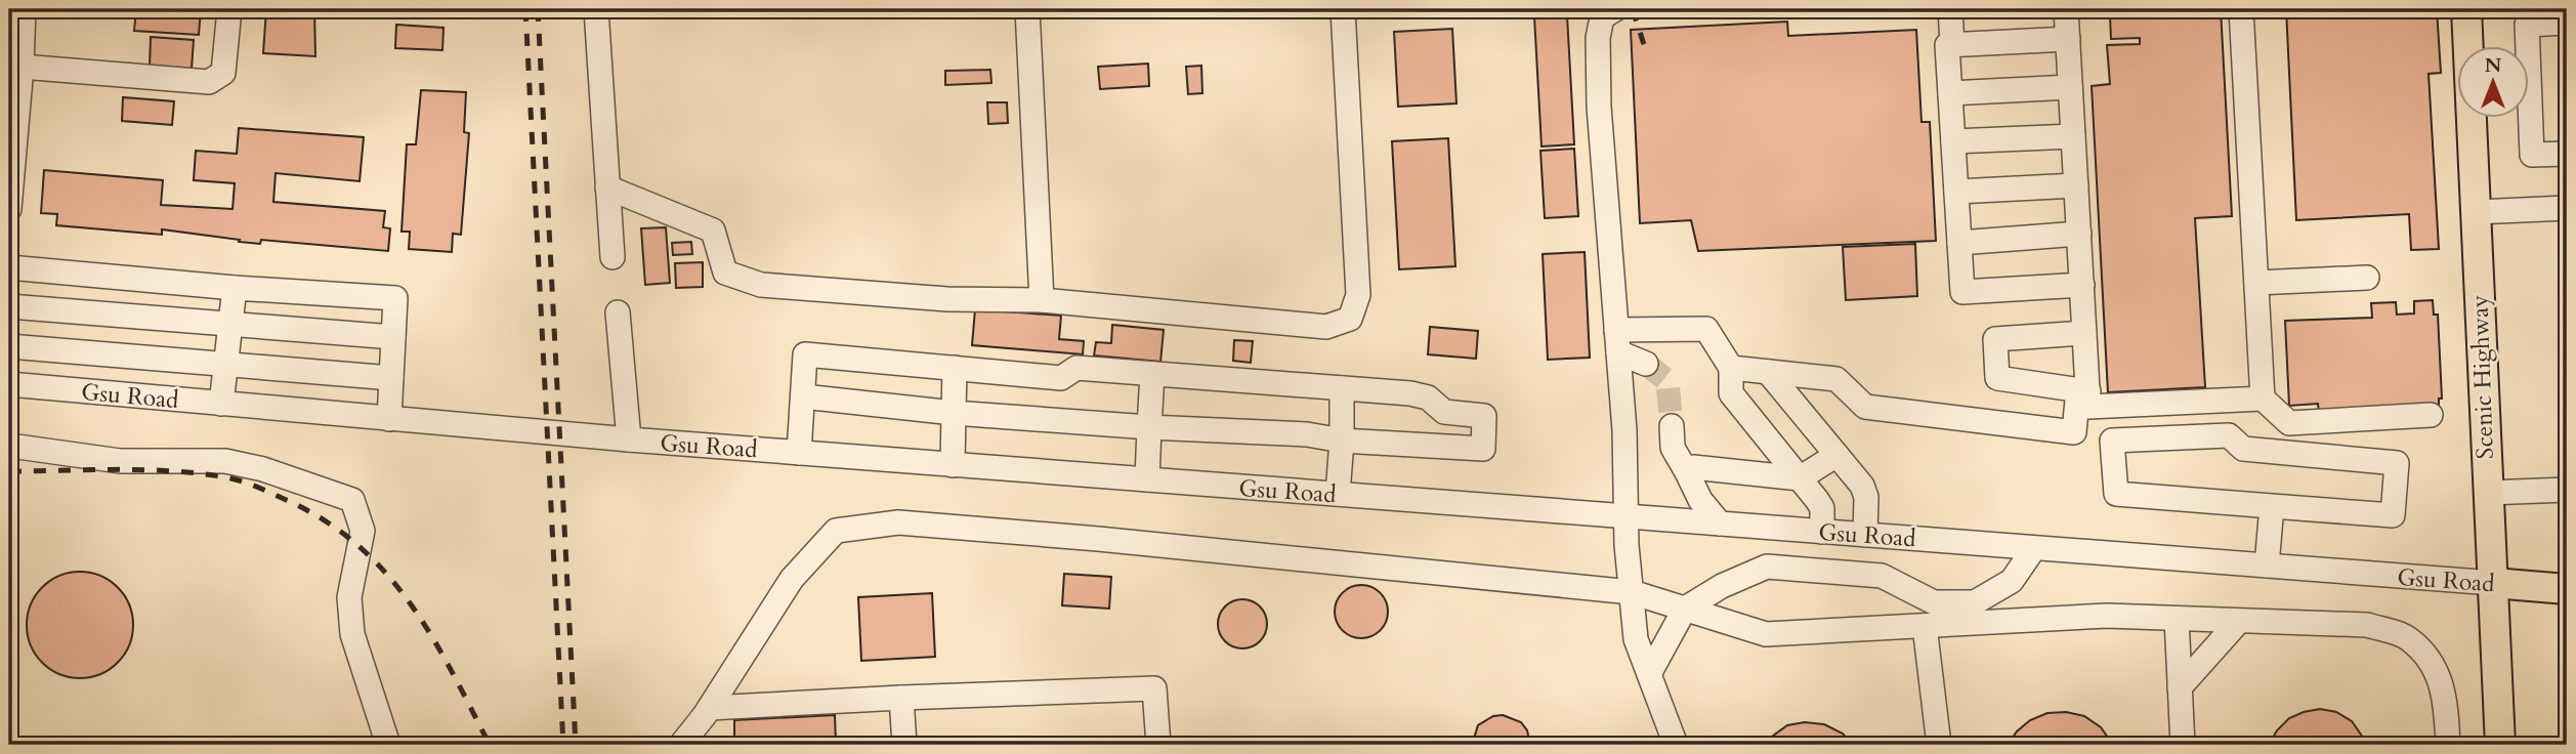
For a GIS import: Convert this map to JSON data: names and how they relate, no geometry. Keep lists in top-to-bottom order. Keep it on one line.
{"streets":{"main road":["Scenic Highway","Gsu Road"]},"crossings":[["Scenic Highway","Gsu Road"]],"north":"top"}
